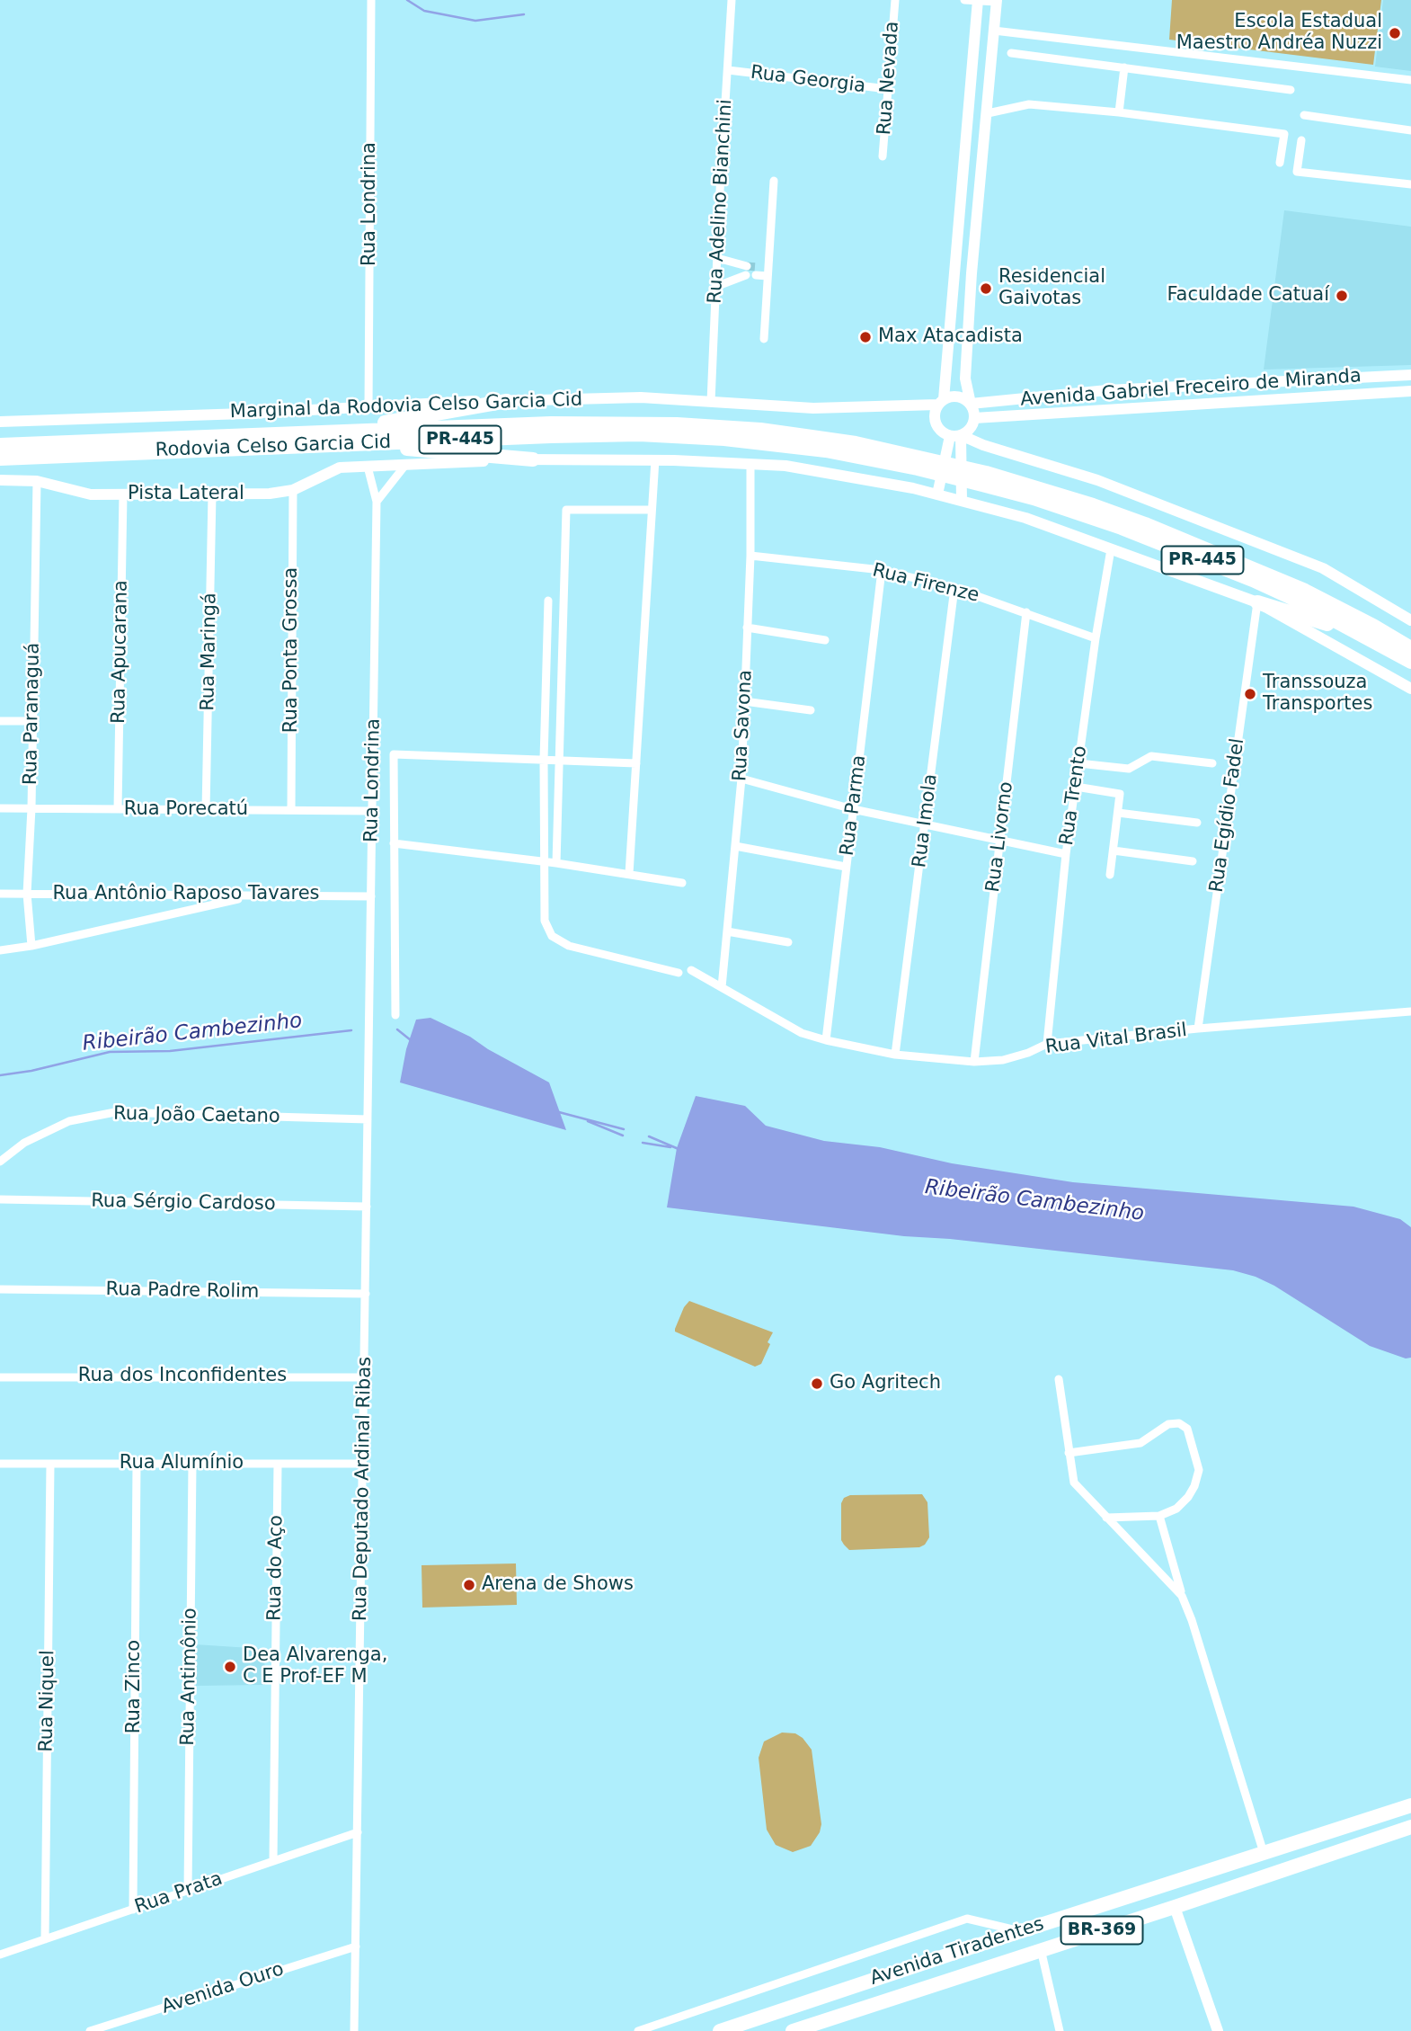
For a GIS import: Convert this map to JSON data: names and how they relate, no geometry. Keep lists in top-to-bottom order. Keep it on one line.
{"streets":{"highway":["PR-445","Rodovia Celso Garcia Cid","BR-369","Avenida Tiradentes"],"street":["Rua Nevada","Rua Georgia","Rua Adelino Bianchini","Rua Londrina","Avenida Gabriel Freceiro de Miranda","Marginal da Rodovia Celso Garcia Cid","Pista Lateral","Rua Firenze","Rua Ponta Grossa","Rua Apucarana","Rua Maringá","Rua Paranaguá","Rua Savona","Rua Trento","Rua Parma","Rua Porecatú","Rua Egídio Fadel","Rua Imola","Rua Livorno","Rua Antônio Raposo Tavares","Rua Vital Brasil","Rua João Caetano","Rua Sérgio Cardoso","Rua Padre Rolim","Rua dos Inconfidentes","Rua Alumínio","Rua Deputado Ardinal Ribas","Rua do Aço","Rua Antimônio","Rua Zinco","Rua Niquel","Rua Prata","Avenida Ouro"]},"crossings":[["Rua Nevada","Rua Georgia"],["Rua Georgia","Rua Adelino Bianchini"],["Rua Adelino Bianchini","Marginal da Rodovia Celso Garcia Cid"],["Rua Londrina","Marginal da Rodovia Celso Garcia Cid"],["Rua Londrina","Pista Lateral"],["Rua Londrina","Rua Porecatú"],["Rua Londrina","Rua Antônio Raposo Tavares"],["Rua Londrina","Rua Deputado Ardinal Ribas"],["Avenida Gabriel Freceiro de Miranda","Marginal da Rodovia Celso Garcia Cid"],["Pista Lateral","Rua Ponta Grossa"],["Pista Lateral","Rua Apucarana"],["Pista Lateral","Rua Maringá"],["Pista Lateral","Rua Paranaguá"],["Rua Firenze","Rua Savona"],["Rua Firenze","Rua Trento"],["Rua Firenze","Rua Parma"],["Rua Firenze","Rua Imola"],["Rua Firenze","Rua Livorno"],["Rua Ponta Grossa","Rua Porecatú"],["Rua Apucarana","Rua Porecatú"],["Rua Maringá","Rua Porecatú"],["Rua Paranaguá","Rua Porecatú"],["Rua Paranaguá","Rua Antônio Raposo Tavares"],["Rua Savona","Rua Vital Brasil"],["Rua Trento","Rua Vital Brasil"],["Rua Parma","Rua Vital Brasil"],["Rua Egídio Fadel","Rua Vital Brasil"],["Rua Imola","Rua Vital Brasil"],["Rua Livorno","Rua Vital Brasil"],["Rua João Caetano","Rua Deputado Ardinal Ribas"],["Rua Sérgio Cardoso","Rua Deputado Ardinal Ribas"],["Rua Padre Rolim","Rua Deputado Ardinal Ribas"],["Rua dos Inconfidentes","Rua Deputado Ardinal Ribas"],["Rua Alumínio","Rua Deputado Ardinal Ribas"],["Rua Alumínio","Rua do Aço"],["Rua Alumínio","Rua Antimônio"],["Rua Alumínio","Rua Zinco"],["Rua Alumínio","Rua Niquel"],["Rua Deputado Ardinal Ribas","Rua Prata"],["Rua Deputado Ardinal Ribas","Avenida Ouro"],["Rua do Aço","Rua Prata"],["Rua Antimônio","Rua Prata"],["Rua Zinco","Rua Prata"],["Rua Niquel","Rua Prata"]],"water":["Ribeirão Cambezinho"],"places":["Escola Estadual Maestro Andréa Nuzzi","Residencial Gaivotas","Faculdade Catuaí","Max Atacadista","Transsouza Transportes","Go Agritech","Arena de Shows","Dea Alvarenga, C E Prof-EF M"]}
